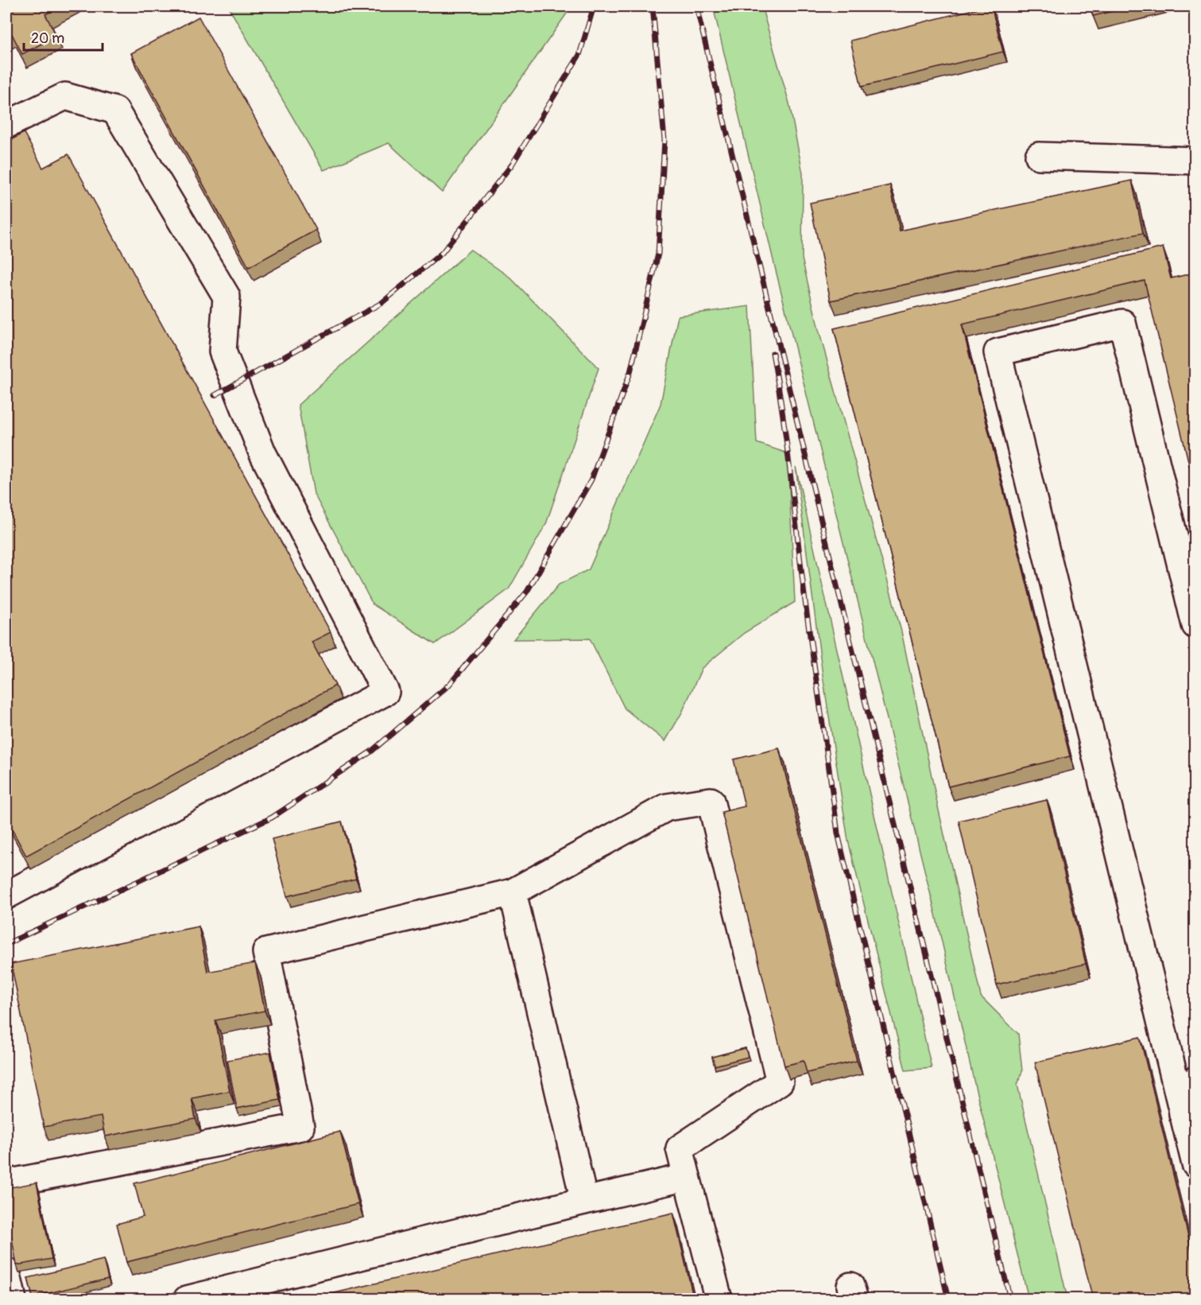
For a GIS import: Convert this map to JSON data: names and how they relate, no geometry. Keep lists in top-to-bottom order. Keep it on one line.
{"scale_bar":"20 m"}
